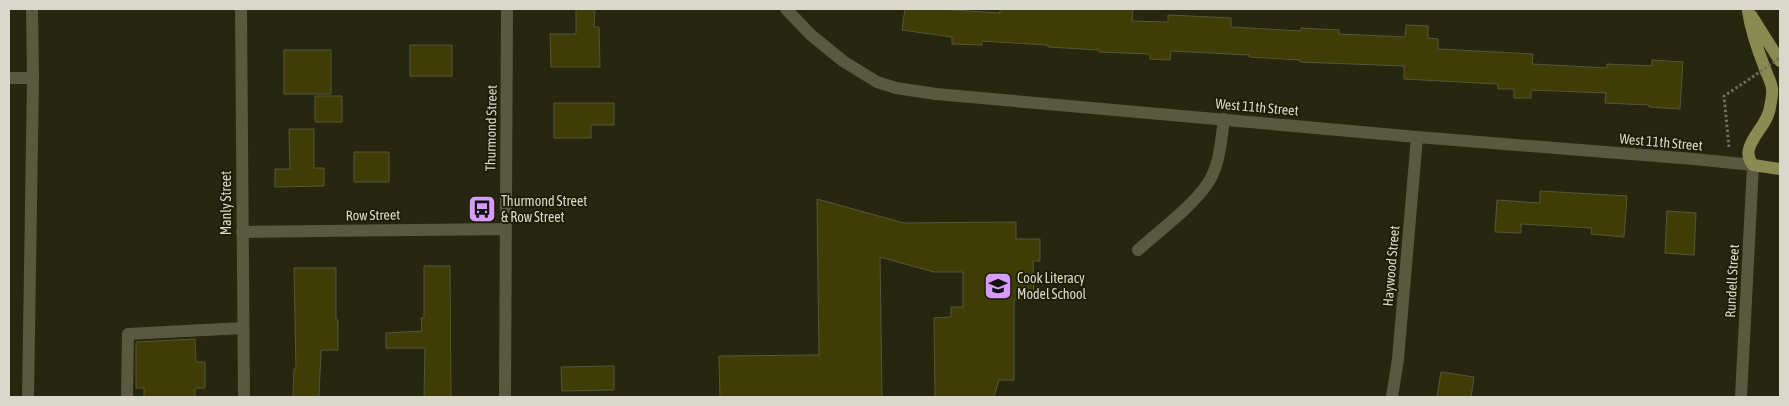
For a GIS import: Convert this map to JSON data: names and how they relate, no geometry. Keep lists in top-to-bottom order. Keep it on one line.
{"streets":{"street":["West 11th Street","Thurmond Street","Manly Street","Row Street","Haywood Street","Rundell Street"]},"crossings":[["West 11th Street","Haywood Street"],["West 11th Street","Rundell Street"],["Thurmond Street","Row Street"],["Manly Street","Row Street"]],"places":{"bus stop":["Thurmond Street & Row Street"],"school or university":["Cook Literacy Model School"]}}
